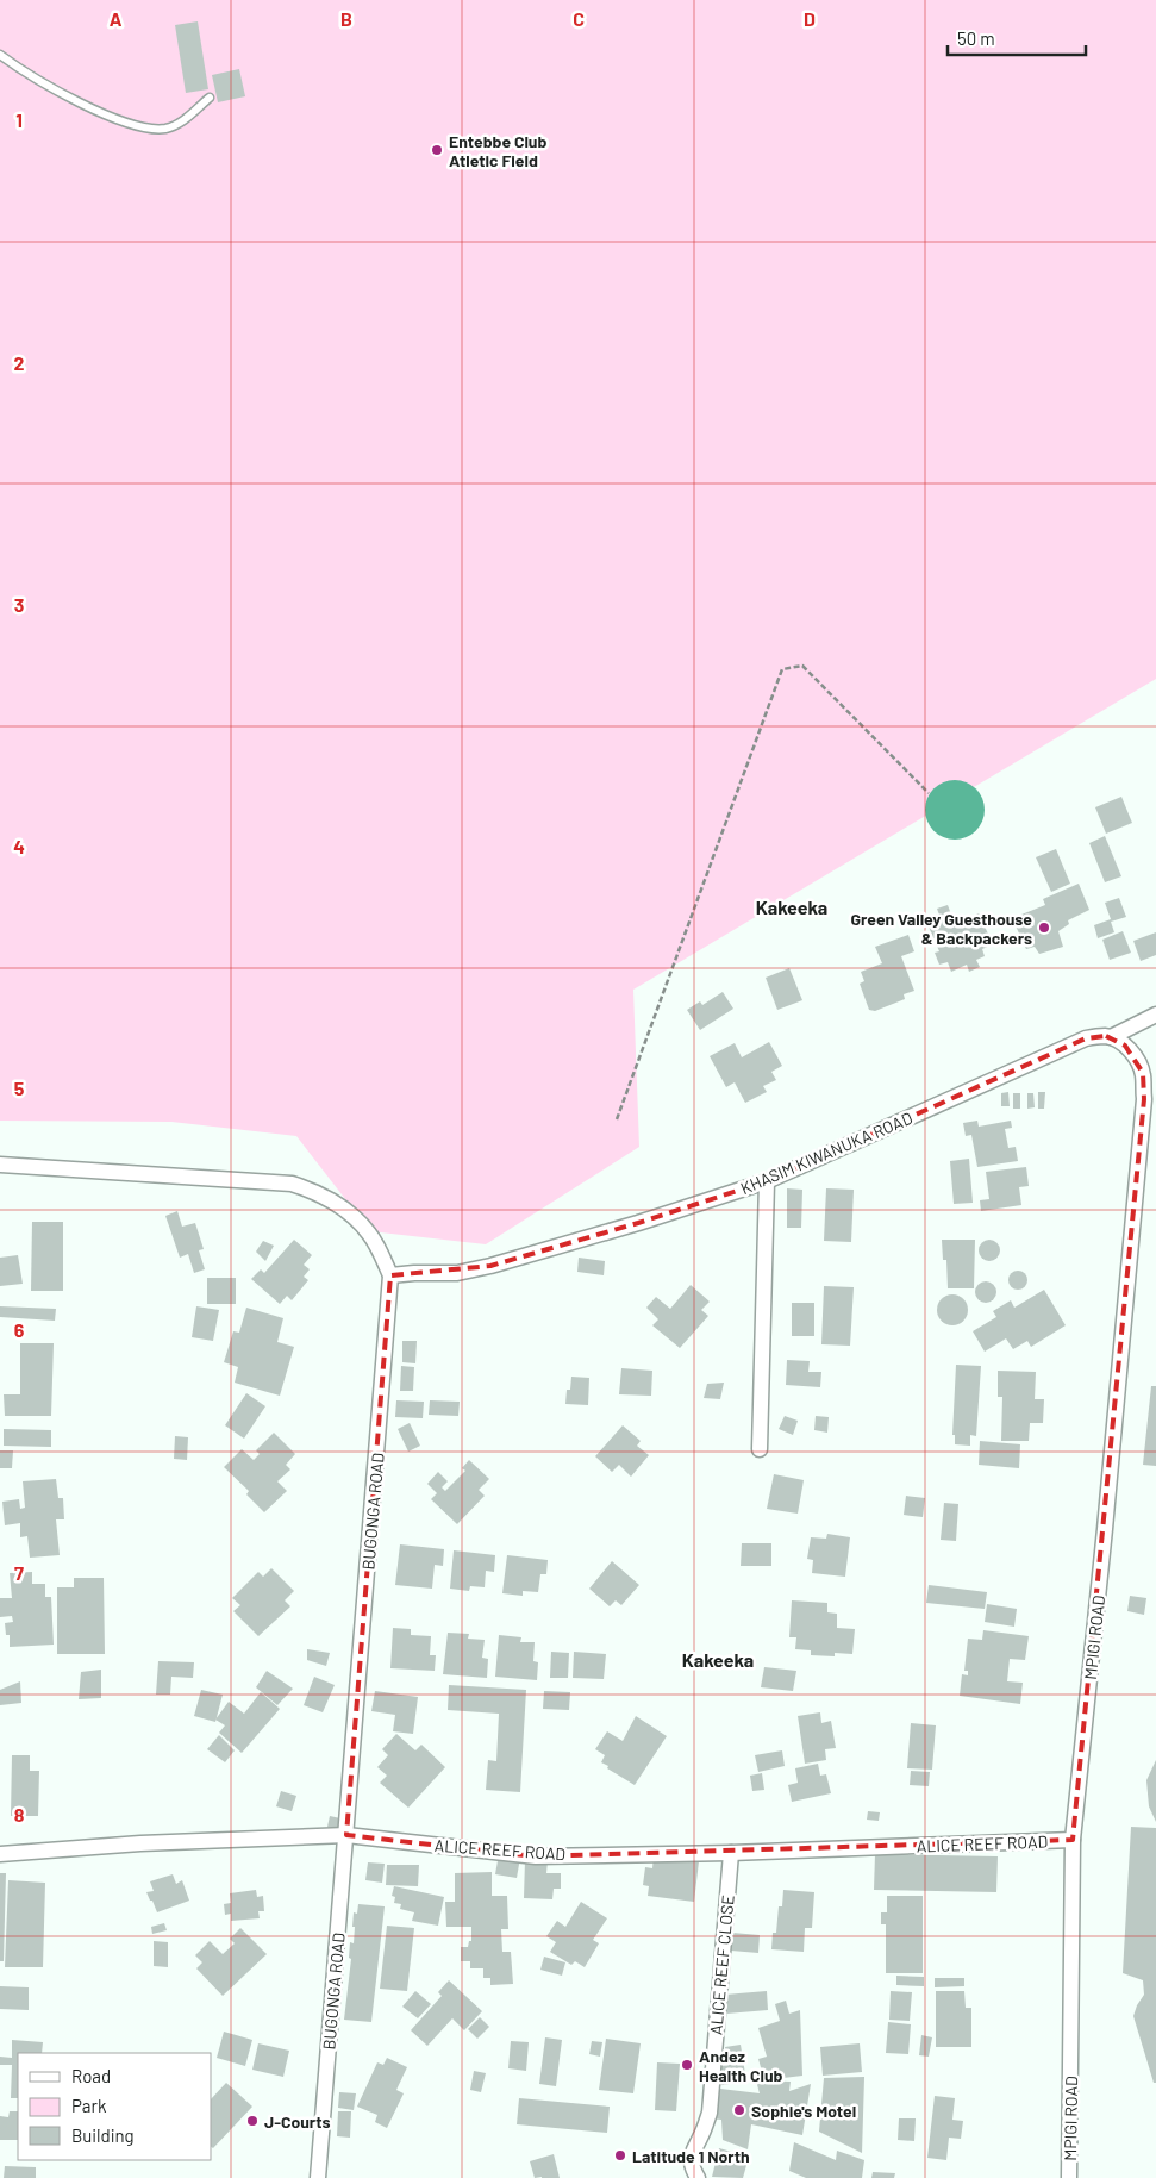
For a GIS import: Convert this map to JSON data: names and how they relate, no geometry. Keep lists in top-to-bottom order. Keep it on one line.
{"streets":{"street":["KHASIM KIWANUKA ROAD","BUGONGA ROAD","MPIGI ROAD","ALICE REEF ROAD","ALICE REEF CLOSE"]},"crossings":[["KHASIM KIWANUKA ROAD","BUGONGA ROAD"],["KHASIM KIWANUKA ROAD","MPIGI ROAD"],["BUGONGA ROAD","ALICE REEF ROAD"],["MPIGI ROAD","ALICE REEF ROAD"],["ALICE REEF ROAD","ALICE REEF CLOSE"]],"districts":["Kakeeka","Kakeeka"],"places":["Entebbe Club Atletic Field","Green Valley Guesthouse & Backpackers","Andez Health Club","Sophie's Motel","J-Courts","Latitude 1 North"],"legend":["Road","Park","Building"],"scale_bar":"50 m","grid":{"columns":["A","B","C","D"],"rows":["1","2","3","4","5","6","7","8"]}}
